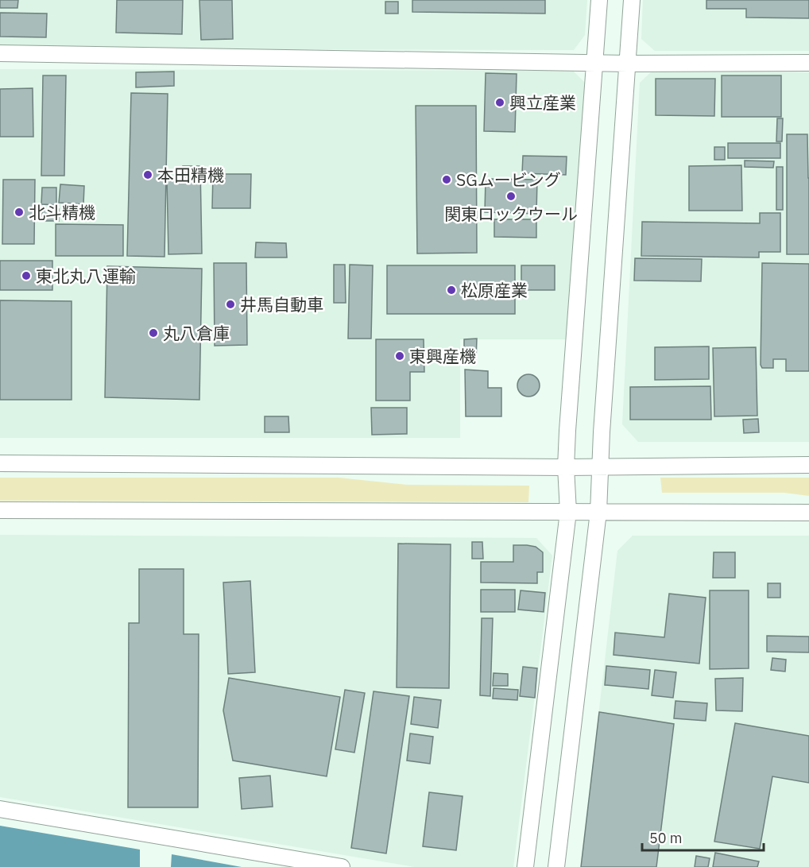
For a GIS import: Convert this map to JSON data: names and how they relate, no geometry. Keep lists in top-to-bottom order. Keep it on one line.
{"places":["興立産業","本田精機","SGムービング","関東ロックウール","北斗精機","東北丸八運輸","松原産業","井馬自動車","丸八倉庫","東興産機"],"scale_bar":"50 m"}
